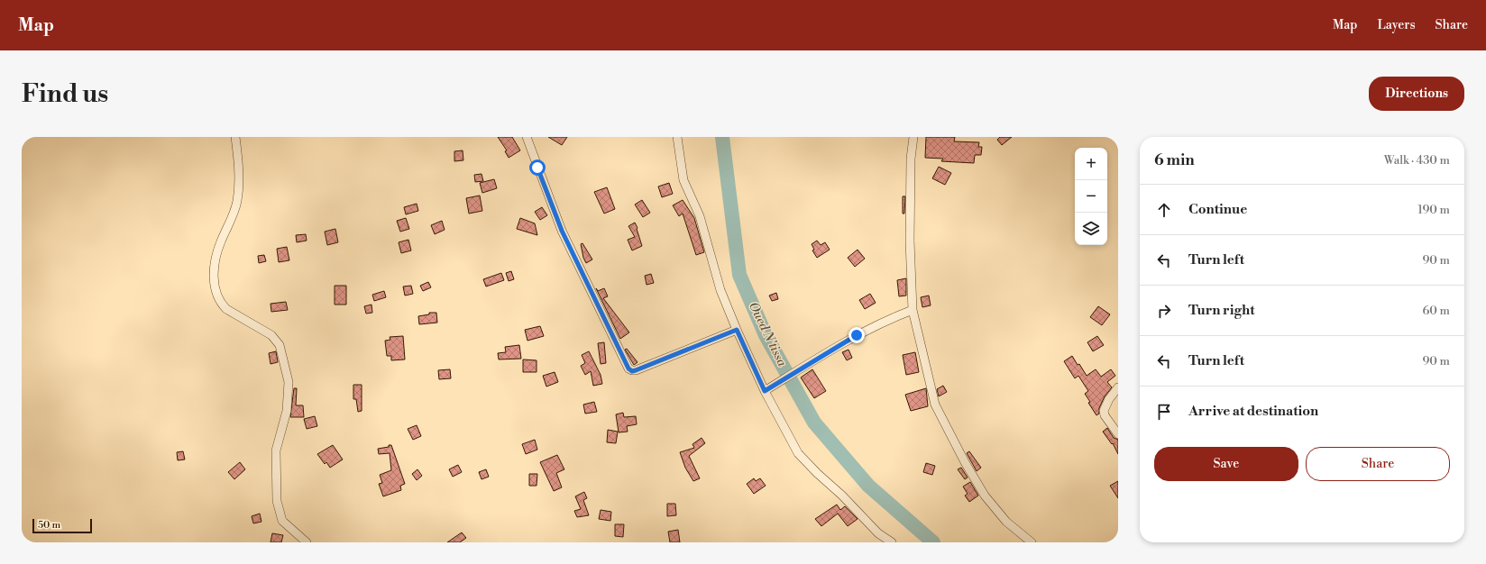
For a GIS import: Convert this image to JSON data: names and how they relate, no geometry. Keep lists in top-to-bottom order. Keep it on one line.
{"water":["Oued N'tissa"],"scale_bar":"50 m","page":{"header":"Map","nav":["Map","Layers","Share"],"buttons":["Directions",["Save","Share"]],"title":"Find us","heading":["6 min","Walk · 430 m"],"map_buttons":["+","−"],"list":[["Continue","190 m"],["Turn left","90 m"],["Turn right","60 m"],["Turn left","90 m"],"Arrive at destination"],"scale":"50 m"}}
